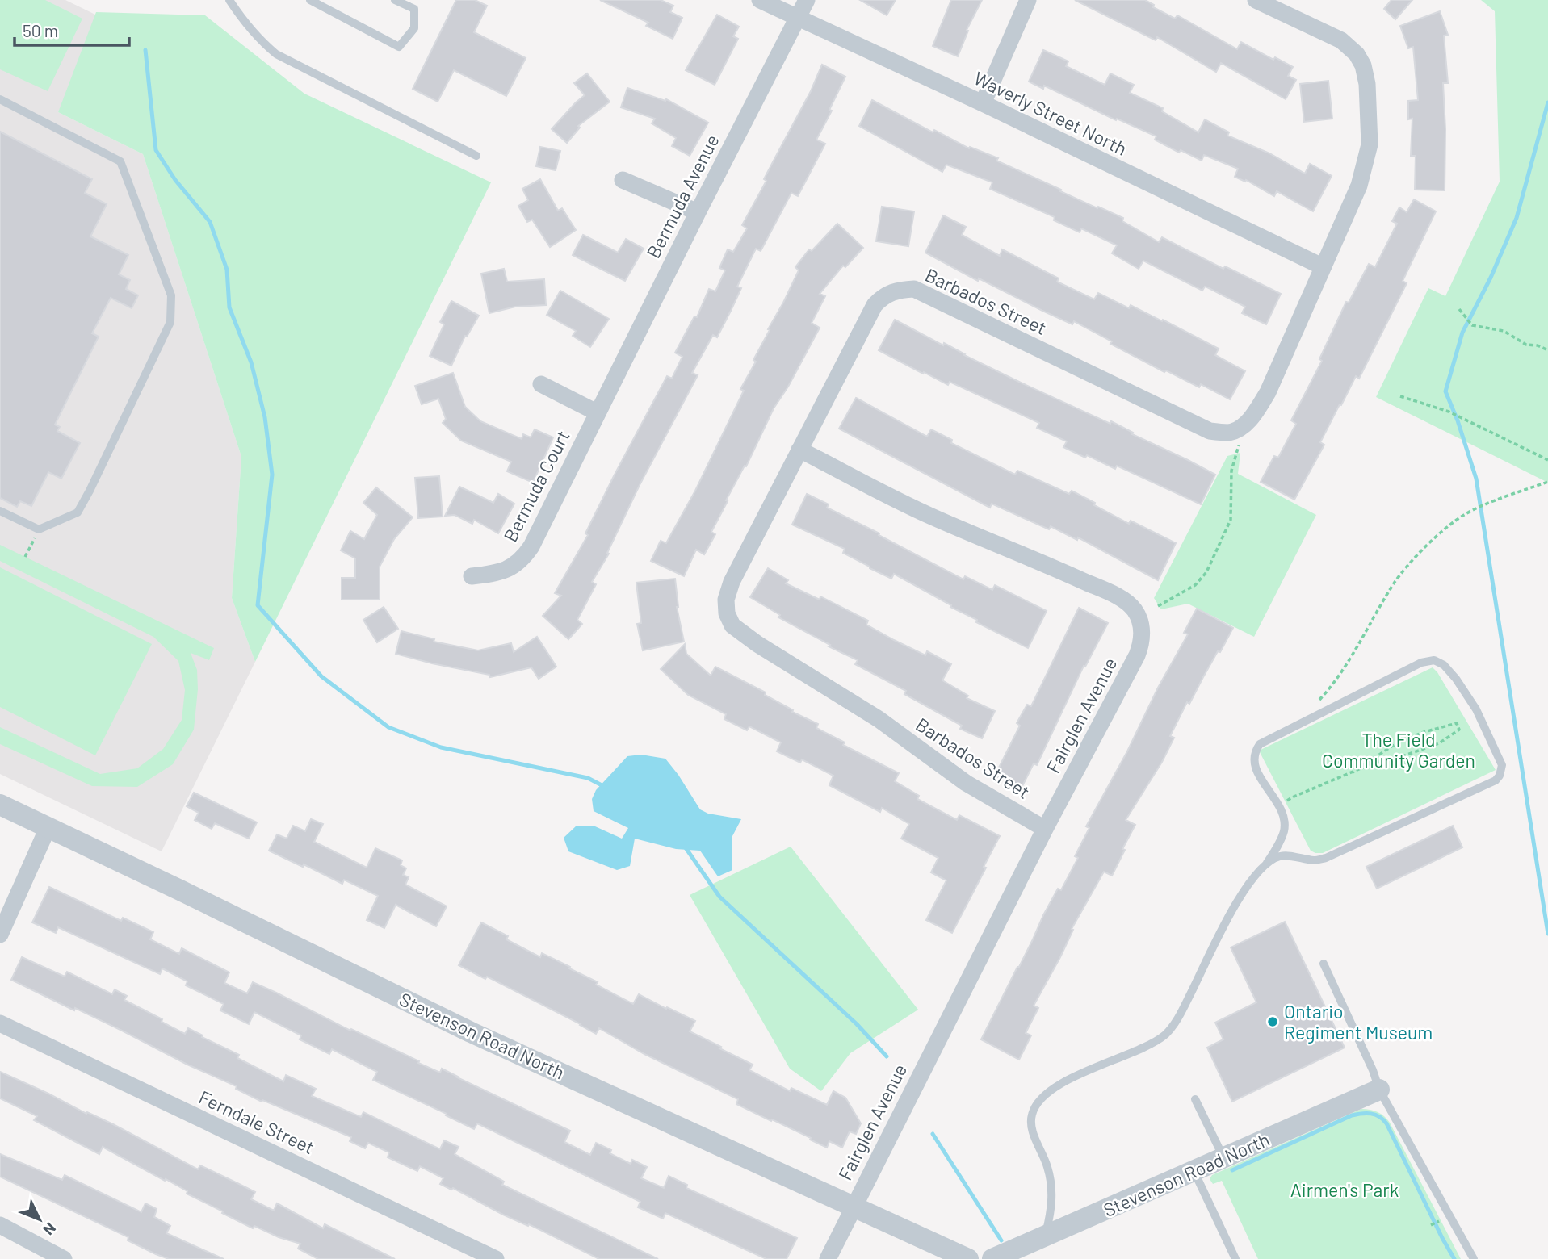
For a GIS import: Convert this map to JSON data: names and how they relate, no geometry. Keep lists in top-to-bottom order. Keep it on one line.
{"streets":{"street":["Waverly Street North","Bermuda Avenue","Barbados Street","Bermuda Court","Fairglen Avenue","Stevenson Road North","Ferndale Street"]},"crossings":[["Waverly Street North","Bermuda Avenue"],["Bermuda Avenue","Bermuda Court"],["Barbados Street","Fairglen Avenue"],["Fairglen Avenue","Stevenson Road North"]],"parks":["The Field Community Garden","Airmen's Park"],"places":["Ontario Regiment Museum"],"scale_bar":"50 m","north":"bottom right"}
